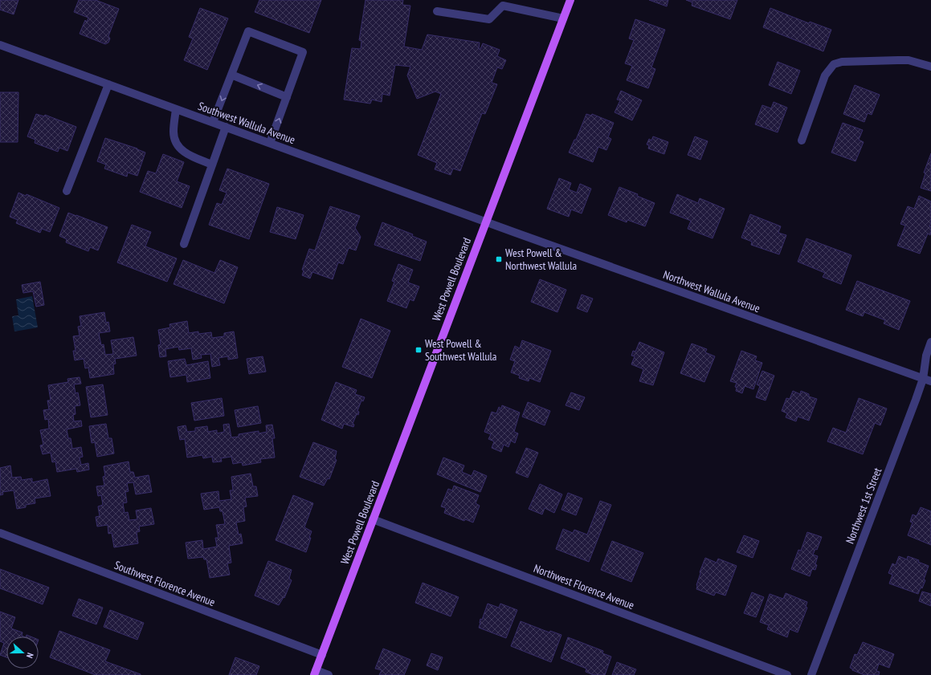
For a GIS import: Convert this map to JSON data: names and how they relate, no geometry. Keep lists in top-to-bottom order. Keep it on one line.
{"streets":{"main road":["West Powell Boulevard"],"street":["Southwest Wallula Avenue","Northwest Wallula Avenue","Northwest 1st Street","Southwest Florence Avenue","Northwest Florence Avenue"]},"crossings":[["Southwest Wallula Avenue","West Powell Boulevard"],["Southwest Wallula Avenue","Northwest Wallula Avenue"],["West Powell Boulevard","Northwest Wallula Avenue"],["West Powell Boulevard","Southwest Florence Avenue"],["West Powell Boulevard","Northwest Florence Avenue"],["Northwest Wallula Avenue","Northwest 1st Street"]],"places":{"transit":["West Powell & Northwest Wallula","West Powell & Southwest Wallula"]},"north":"right"}
